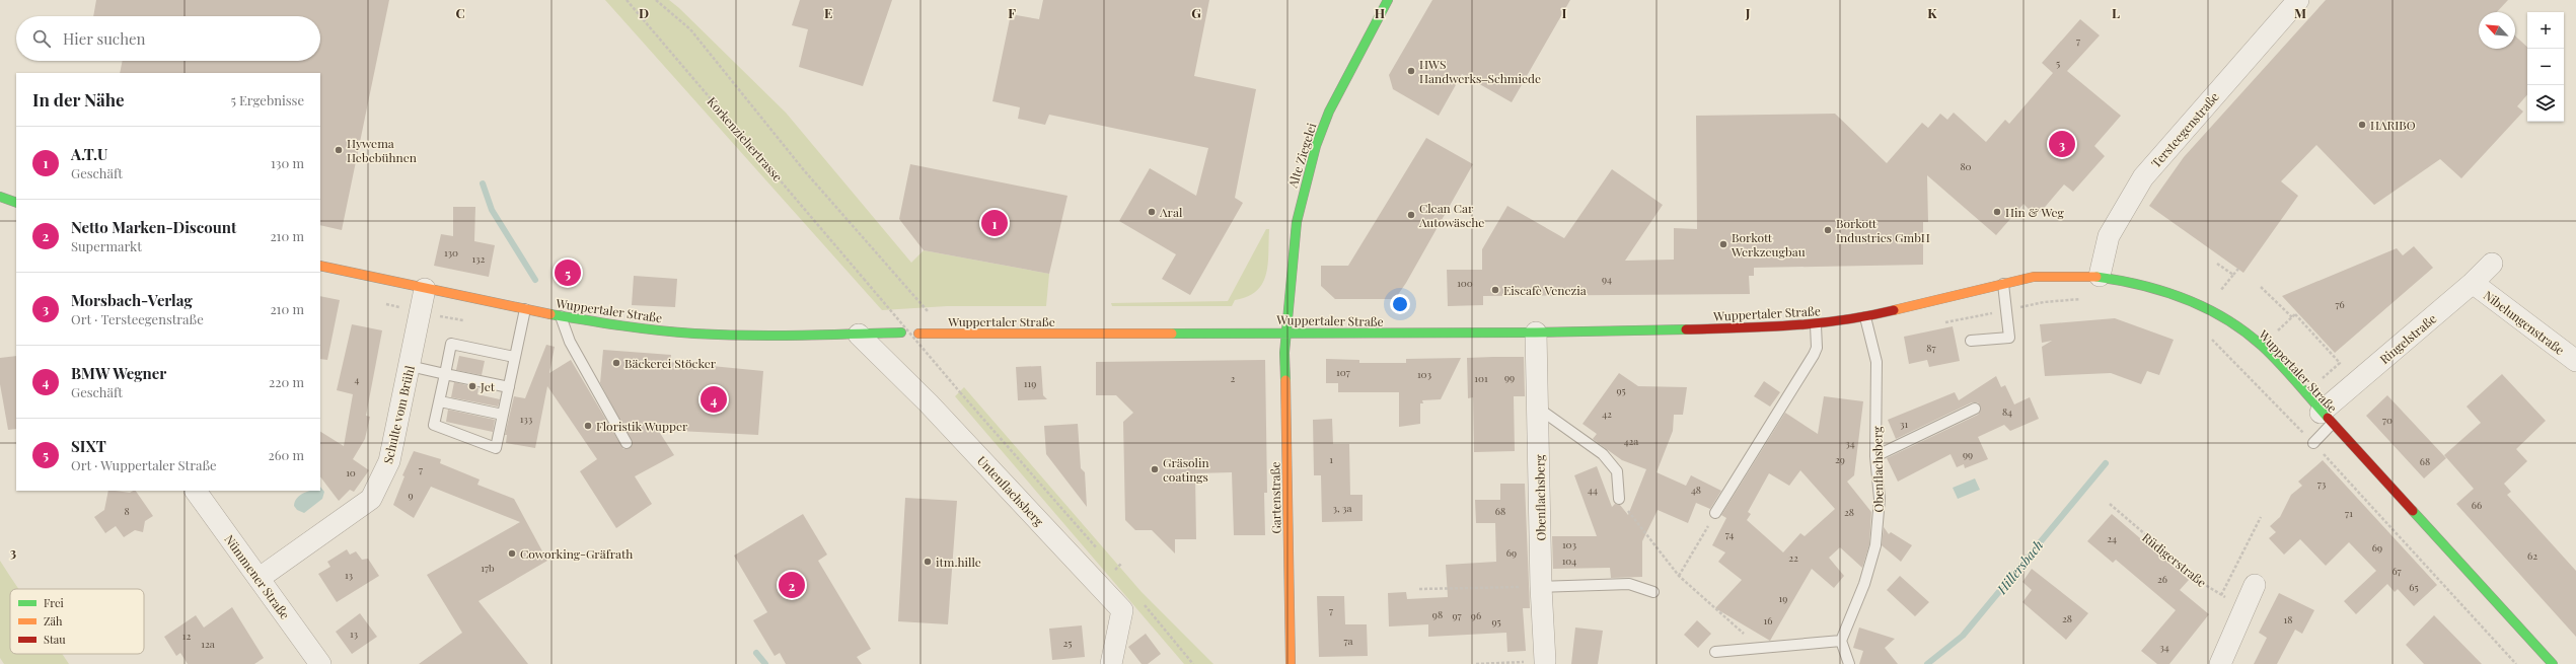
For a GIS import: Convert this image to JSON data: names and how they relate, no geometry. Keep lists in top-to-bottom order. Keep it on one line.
{"streets":{"main road":["Alte Ziegelei","Wuppertaler Straße","Gartenstraße"],"street":["Tersteegenstraße","Nibelungenstraße","Ringelstraße","Schulte vom Brühl","Obenflachsberg","Untenflachsberg","Nümmener Straße"],"path":["Korkenziehertrasse","Rüdigerstraße"]},"crossings":[["Tersteegenstraße","Wuppertaler Straße"],["Alte Ziegelei","Wuppertaler Straße"],["Alte Ziegelei","Gartenstraße"],["Wuppertaler Straße","Ringelstraße"],["Wuppertaler Straße","Schulte vom Brühl"],["Wuppertaler Straße","Obenflachsberg"],["Wuppertaler Straße","Untenflachsberg"],["Wuppertaler Straße","Gartenstraße"],["Nibelungenstraße","Ringelstraße"],["Schulte vom Brühl","Nümmener Straße"]],"water":["Hillersbach"],"places":["HWS Handwerks‒Schmiede","HARIBO","Hywema Hebebühnen","Aral","Hin & Weg","Clean Car Autowäsche","Borkott Industries GmbH","Borkott Werkzeugbau","Eiscafè Venezia","Bäckerei Stöcker","Jet","Floristik Wupper","Gräsolin coatings","Coworking-Gräfrath","itm.hille"],"house_numbers":["7","5","80","130","132","94","100","76","87","107","103","99","2","101","4","119","95","84","42","133","70","31","42a","34","99","1","29","68","7","10","73","44","48","9","66","3, 3a","8","68","28","71","74","24","103","69","69","62","22","104","17b","67","13","26","65","19","7","98","97","96","28","18","16","95","13","12","7a","25","12a","34"],"legend":["Frei","Zäh","Stau"],"north":"top left","page":{"map_buttons":["+","−"],"search":"Hier suchen","heading":["In der Nähe","5 Ergebnisse"],"list":[{"mark":"1","name":"A.T.U","note":"Geschäft","value":"130 m"},{"mark":"2","name":"Netto Marken-Discount","note":"Supermarkt","value":"210 m"},{"mark":"3","name":"Morsbach-Verlag","note":"Ort · Tersteegenstraße","value":"210 m"},{"mark":"4","name":"BMW Wegner","note":"Geschäft","value":"220 m"},{"mark":"5","name":"SIXT","note":"Ort · Wuppertaler Straße","value":"260 m"}],"pins":["3","1","5","4","2"]},"grid":{"columns":["C","D","E","F","G","H","I","J","K","L","M"],"rows":["3"]}}
